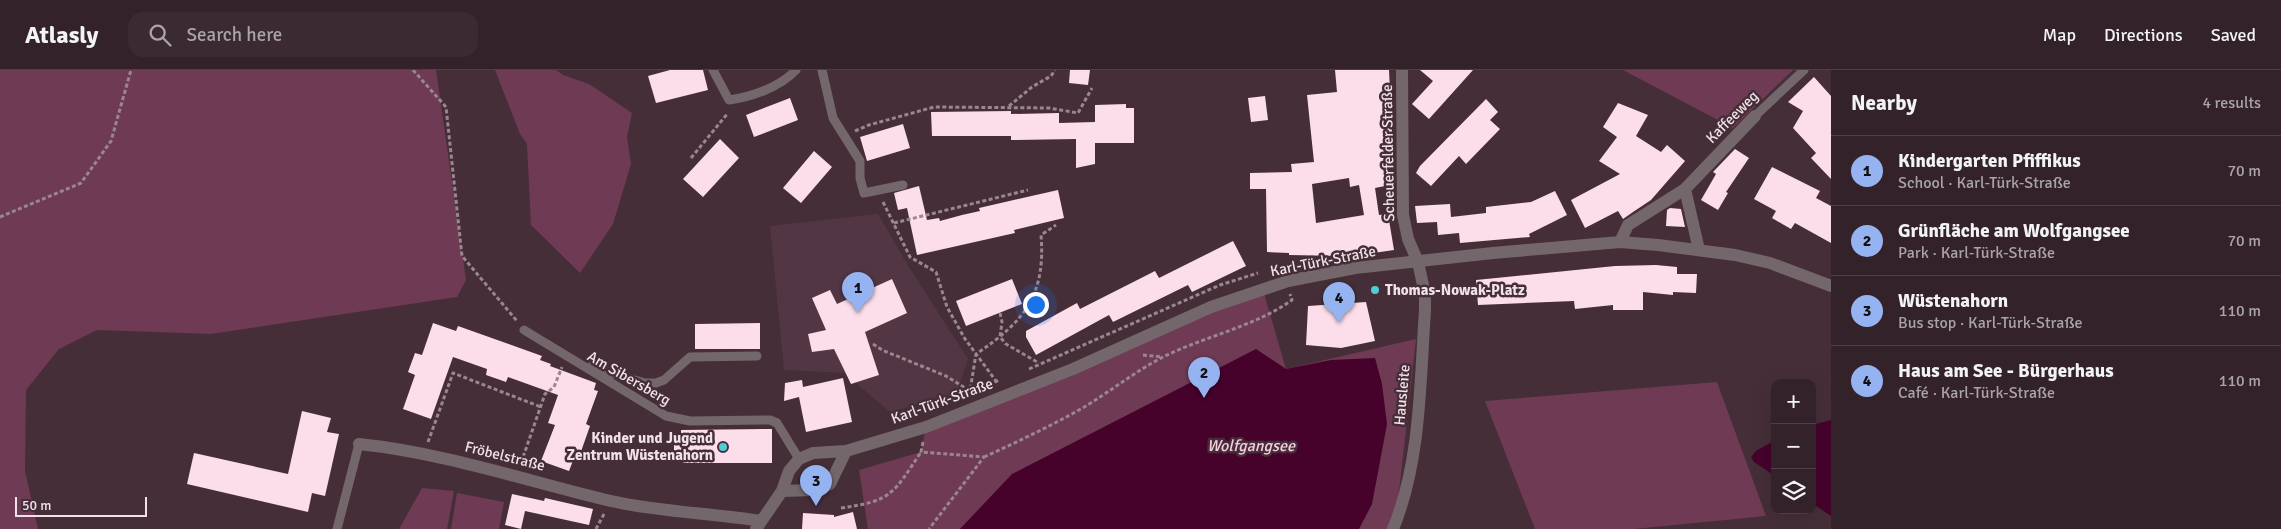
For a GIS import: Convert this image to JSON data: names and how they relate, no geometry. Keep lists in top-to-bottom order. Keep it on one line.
{"streets":{"street":["Kaffeeweg","Scheuerfelder Straße","Karl-Türk-Straße","Hausleite","Fröbelstraße"],"lane":["Am Sibersberg"]},"crossings":[["Kaffeeweg","Karl-Türk-Straße"],["Scheuerfelder Straße","Karl-Türk-Straße"],["Scheuerfelder Straße","Hausleite"],["Karl-Türk-Straße","Am Sibersberg"],["Karl-Türk-Straße","Hausleite"]],"water":["Wolfgangsee"],"places":["Thomas-Nowak-Platz","Kinder und Jugend Zentrum Wüstenahorn"],"scale_bar":"50 m","page":{"header":"Atlasly","search":"Search here","nav":["Map","Directions","Saved"],"heading":["Nearby","4 results"],"list":[{"mark":"1","name":"Kindergarten Pfiffikus","note":"School · Karl-Türk-Straße","value":"70 m"},{"mark":"2","name":"Grünfläche am Wolfgangsee","note":"Park · Karl-Türk-Straße","value":"70 m"},{"mark":"3","name":"Wüstenahorn","note":"Bus stop · Karl-Türk-Straße","value":"110 m"},{"mark":"4","name":"Haus am See - Bürgerhaus","note":"Café · Karl-Türk-Straße","value":"110 m"}],"pins":["1","4","2","3"],"map_buttons":["+","−"],"scale":"50 m"}}
